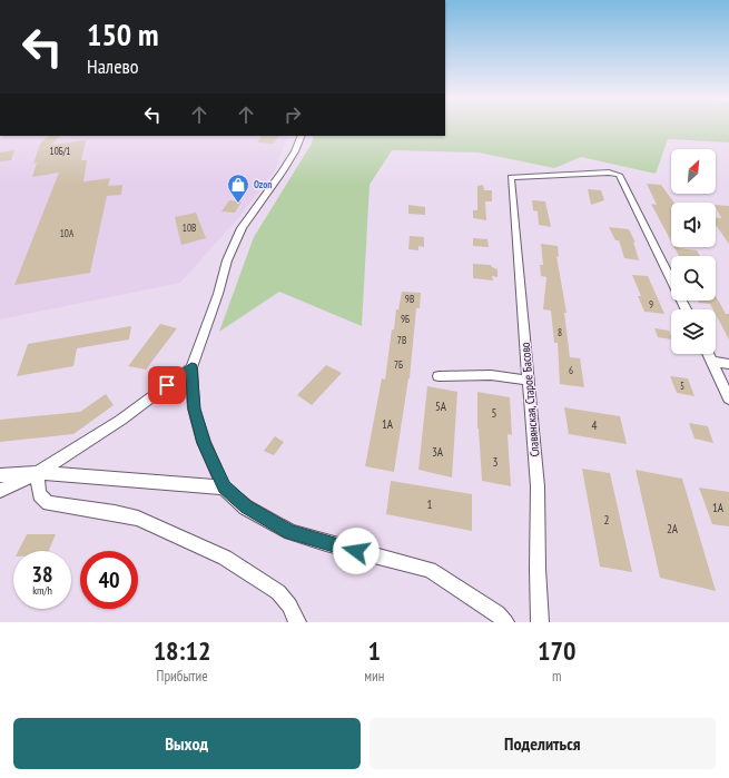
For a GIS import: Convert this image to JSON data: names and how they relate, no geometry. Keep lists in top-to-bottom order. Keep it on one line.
{"streets":{"street":["Славянская, Старое Басово"]},"places":{"shop":["Ozon"]},"house_numbers":["10Б/1","10В","10А","9В","9","9Б","8","7В","7Б","6","5","5А","5","1А","4","3А","3","1","1А","2","2А"],"north":"top right","page":{"turn":["150 m","Налево"],"speed":"38 km/h","limit":"40","eta":["18:12","Прибытие","1","мин","170","m"],"buttons":["Выход","Поделиться"]}}
